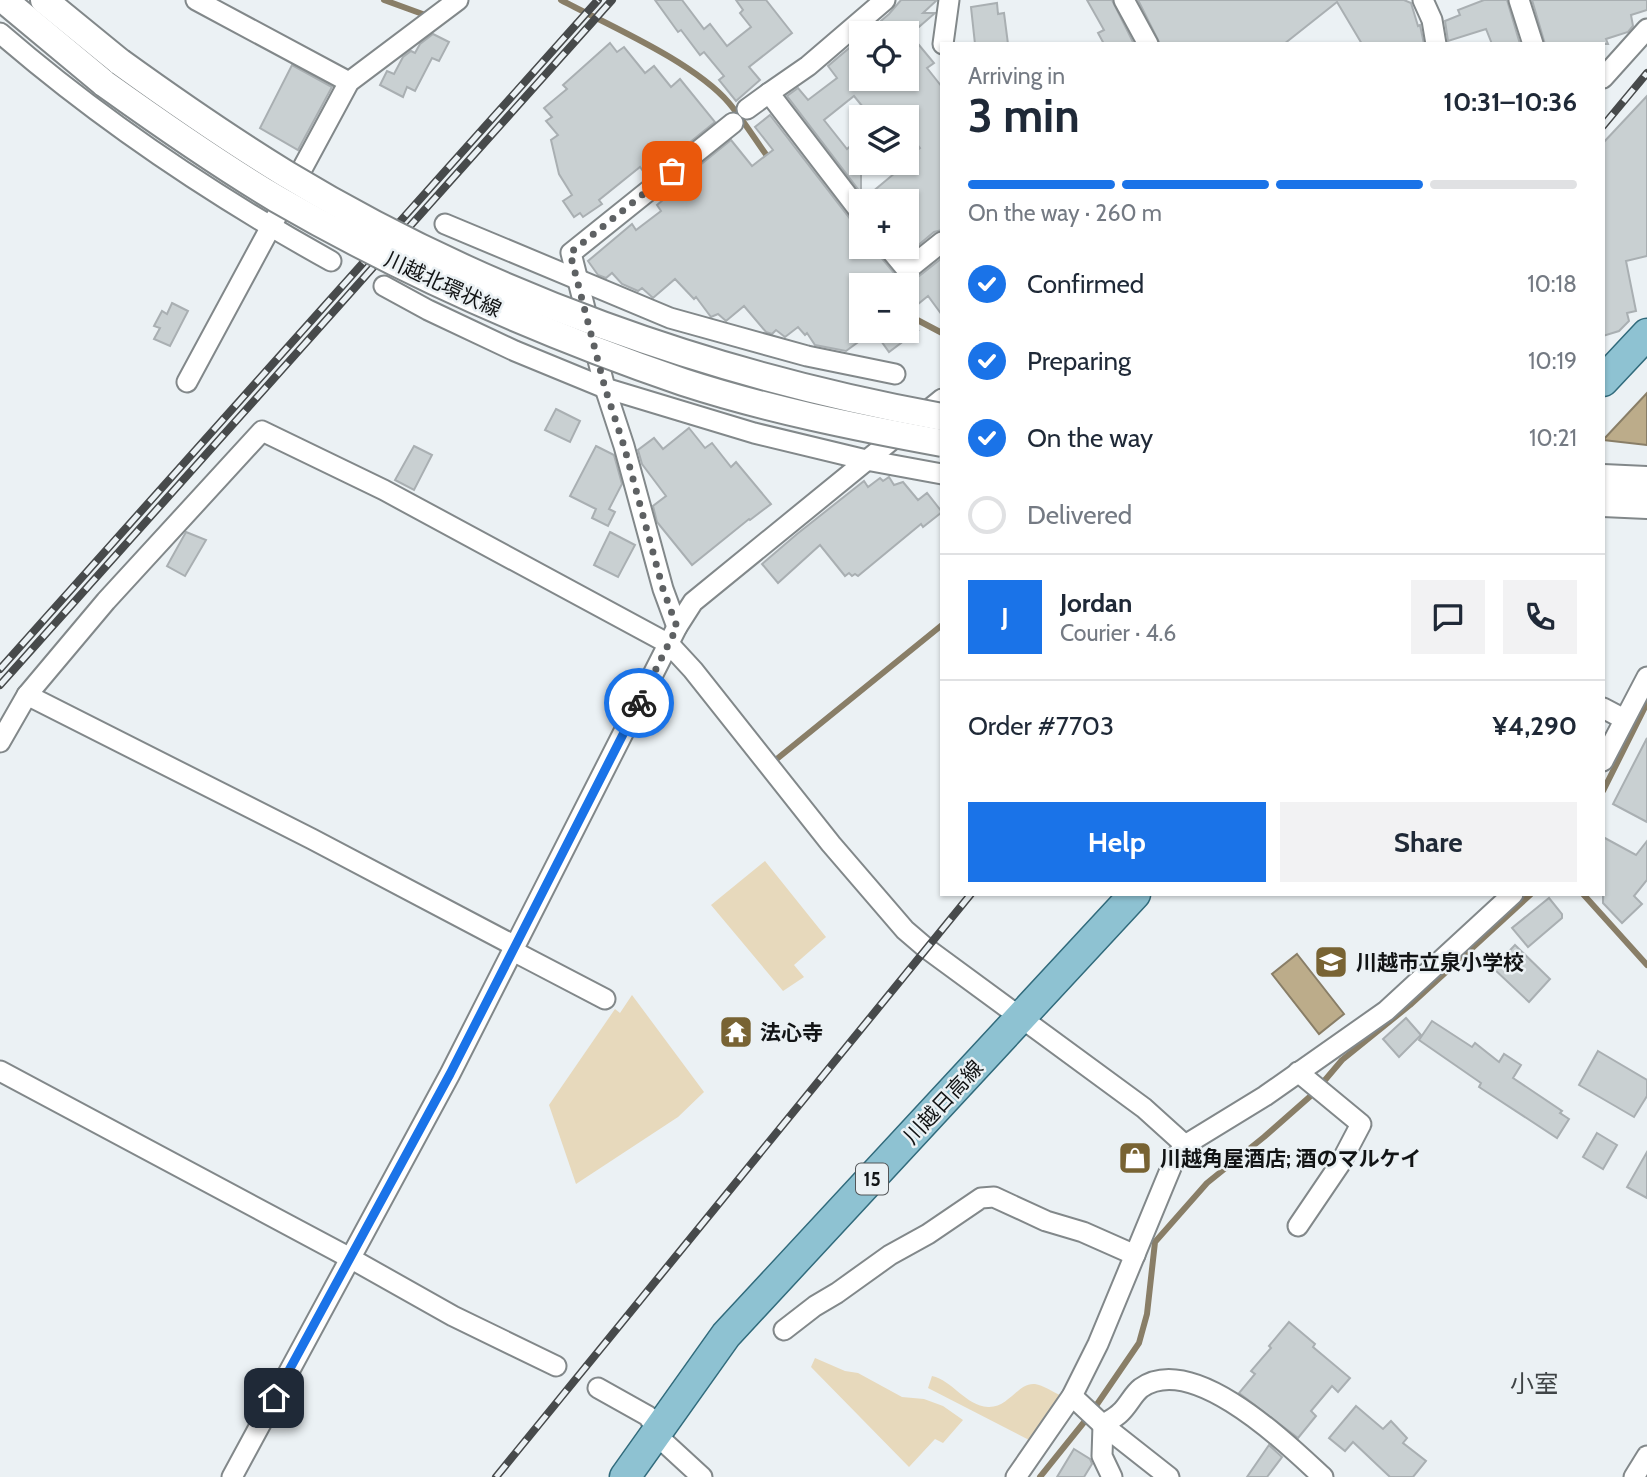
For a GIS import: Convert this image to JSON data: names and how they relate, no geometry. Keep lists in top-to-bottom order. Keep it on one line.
{"streets":{"main road":["川越北環状線","川越日高線","15"]},"districts":["小室"],"places":{"school or university":["川越市立泉小学校"],"temple":["法心寺"],"shop":["川越角屋酒店; 酒のマルケイ"]},"page":{"map_buttons":["+","−"],"heading":["3 min","Arriving in","10:31–10:36"],"panel":["Jordan","Courier · 4.6","Order #7703","¥4,290"],"bar":"On the way · 260 m","list":[["Confirmed","10:18"],["Preparing","10:19"],["On the way","10:21"],"Delivered"],"round":"J","buttons":["Help","Share"]}}
